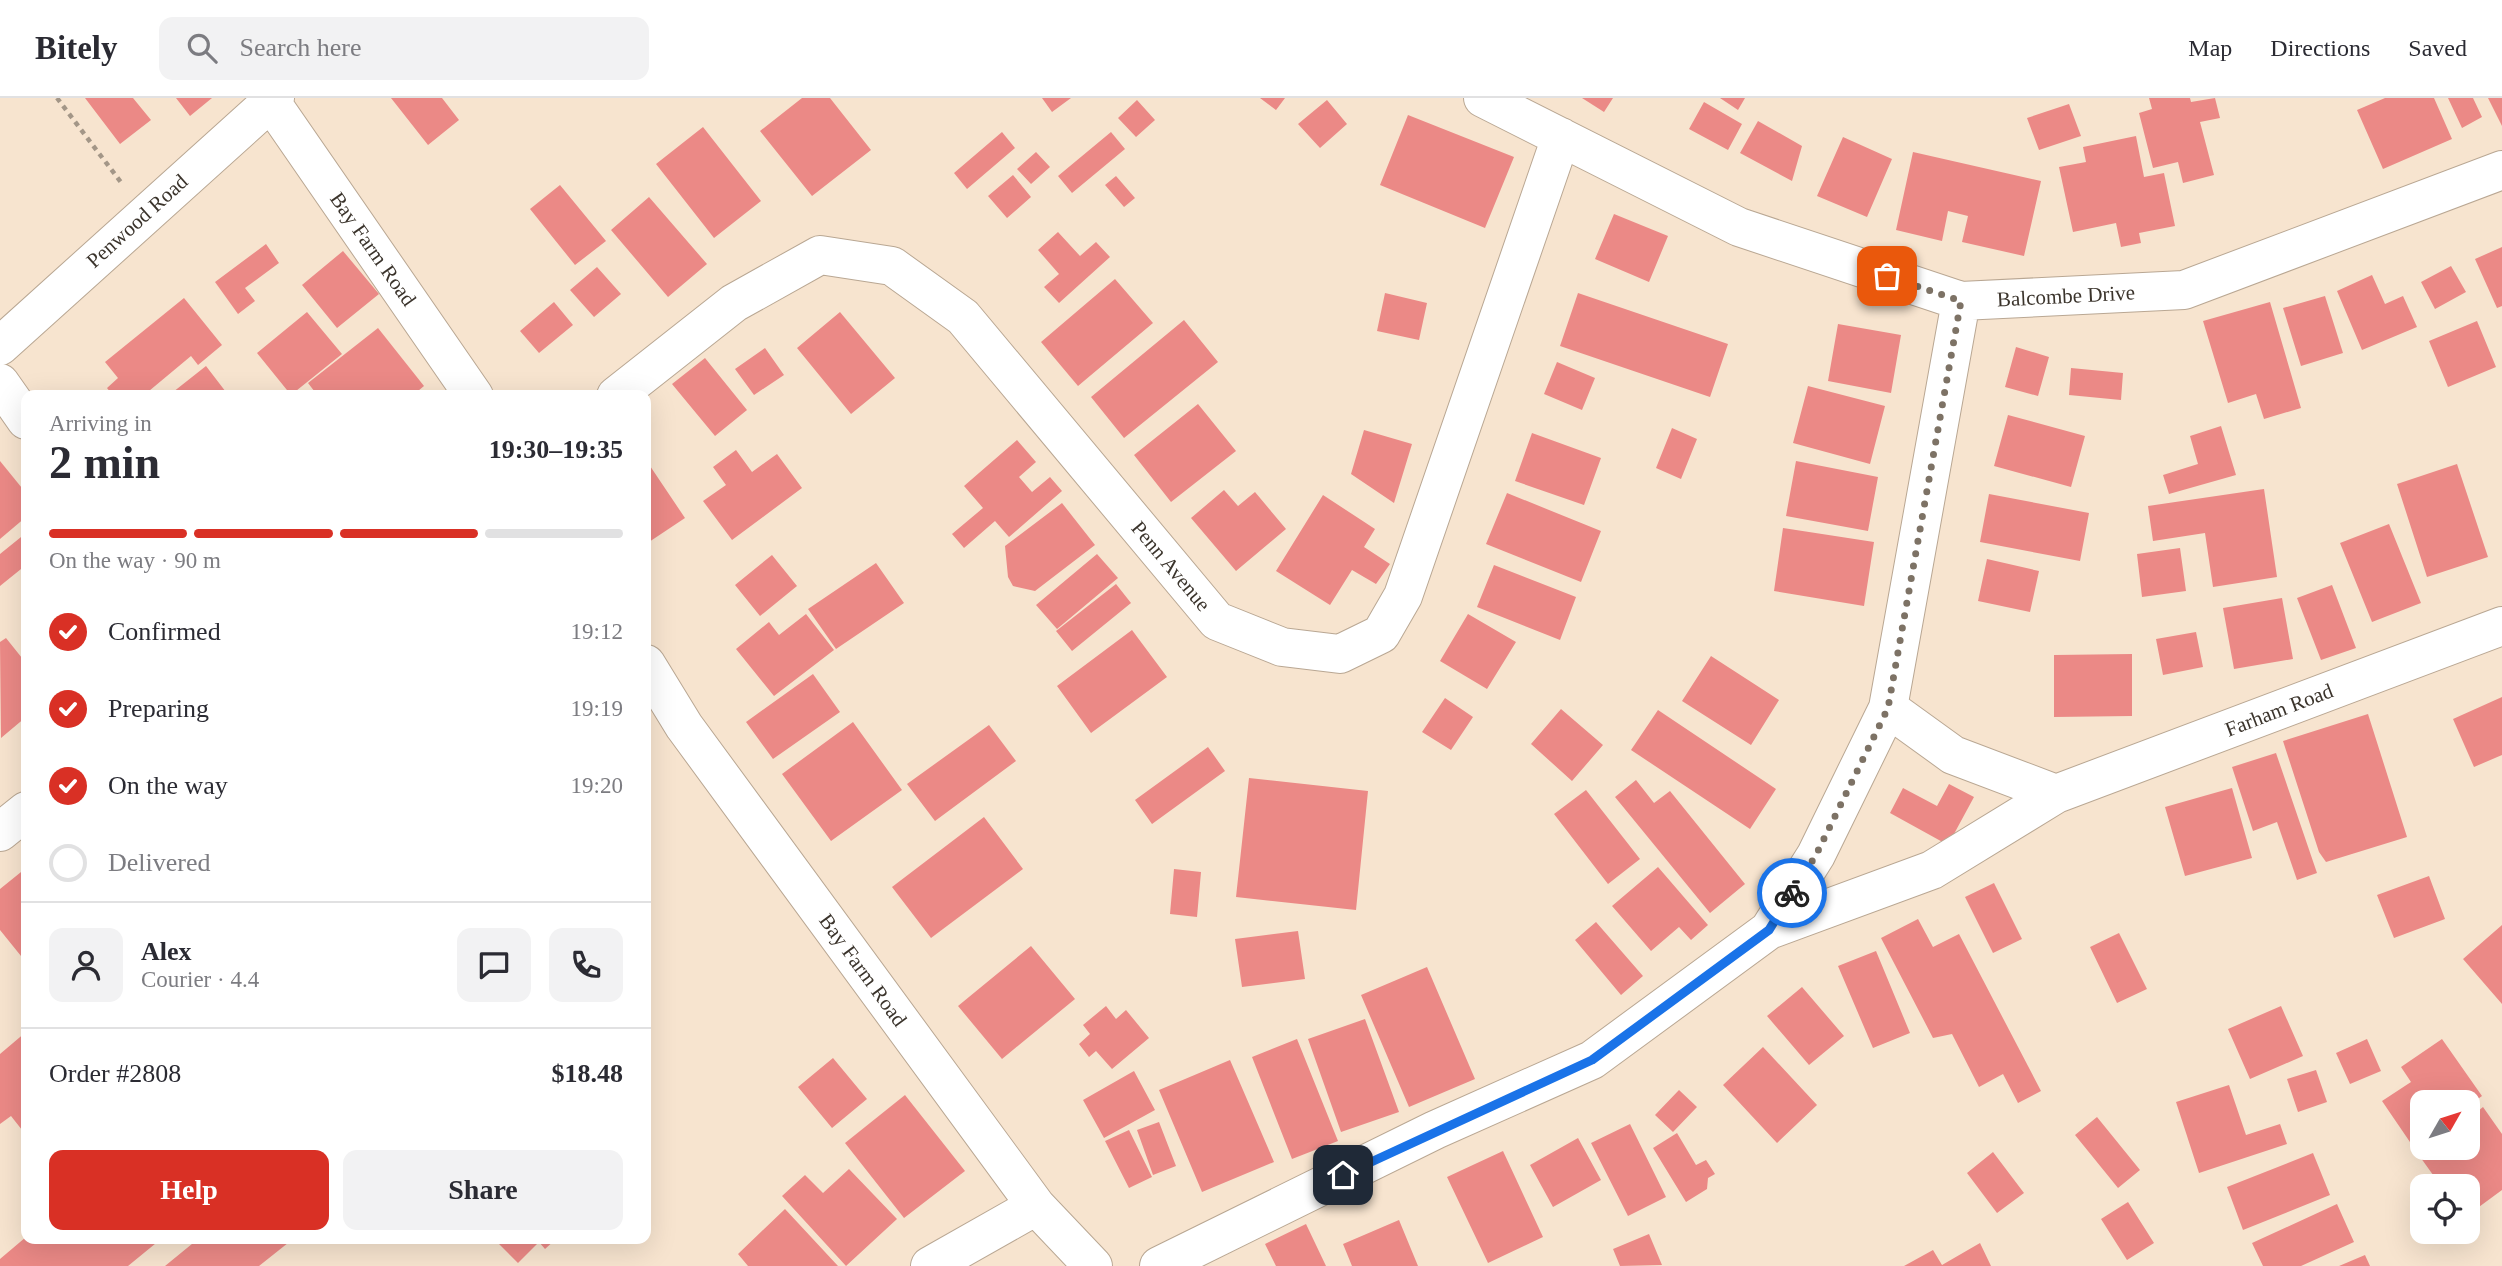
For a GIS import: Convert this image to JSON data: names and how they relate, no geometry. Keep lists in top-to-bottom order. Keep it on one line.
{"streets":{"street":["Penwood Road","Bay Farm Road","Balcombe Drive","Penn Avenue","Farham Road"]},"crossings":[["Penwood Road","Bay Farm Road"],["Balcombe Drive","Penn Avenue"]],"north":"top right","page":{"header":"Bitely","search":"Search here","nav":["Map","Directions","Saved"],"heading":["2 min","Arriving in","19:30–19:35"],"panel":["Alex","Courier · 4.4","Order #2808","$18.48"],"bar":"On the way · 90 m","list":[["Confirmed","19:12"],["Preparing","19:19"],["On the way","19:20"],"Delivered"],"buttons":["Help","Share"]}}
